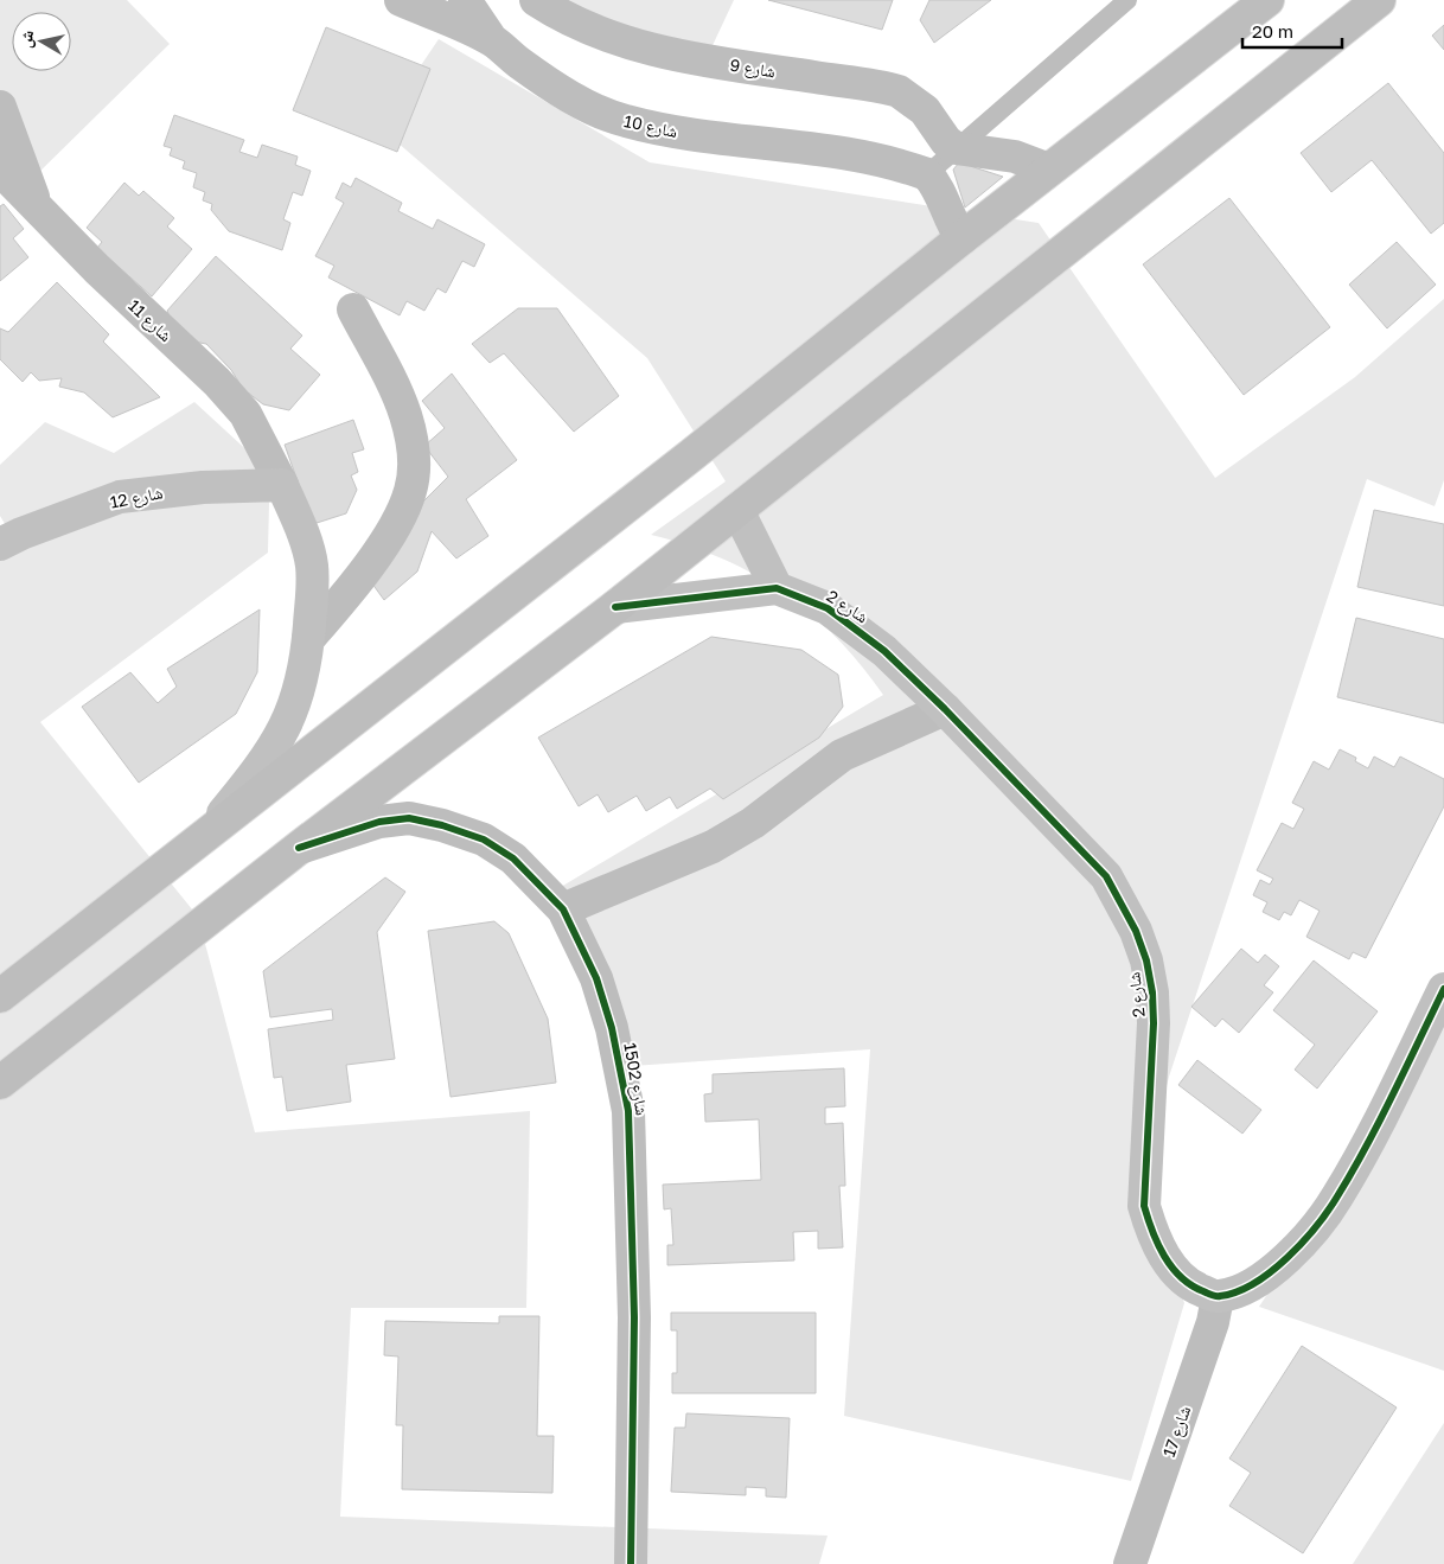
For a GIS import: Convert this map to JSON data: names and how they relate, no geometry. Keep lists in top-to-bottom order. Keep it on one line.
{"streets":{"main road":["شارع 9","شارع 10","شارع 11","شارع 1502","شارع 17"],"street":["شارع 12","شارع 2"]},"crossings":[["شارع 11","شارع 12"],["شارع 2","شارع 17"]],"scale_bar":"20 m","north":"left"}
